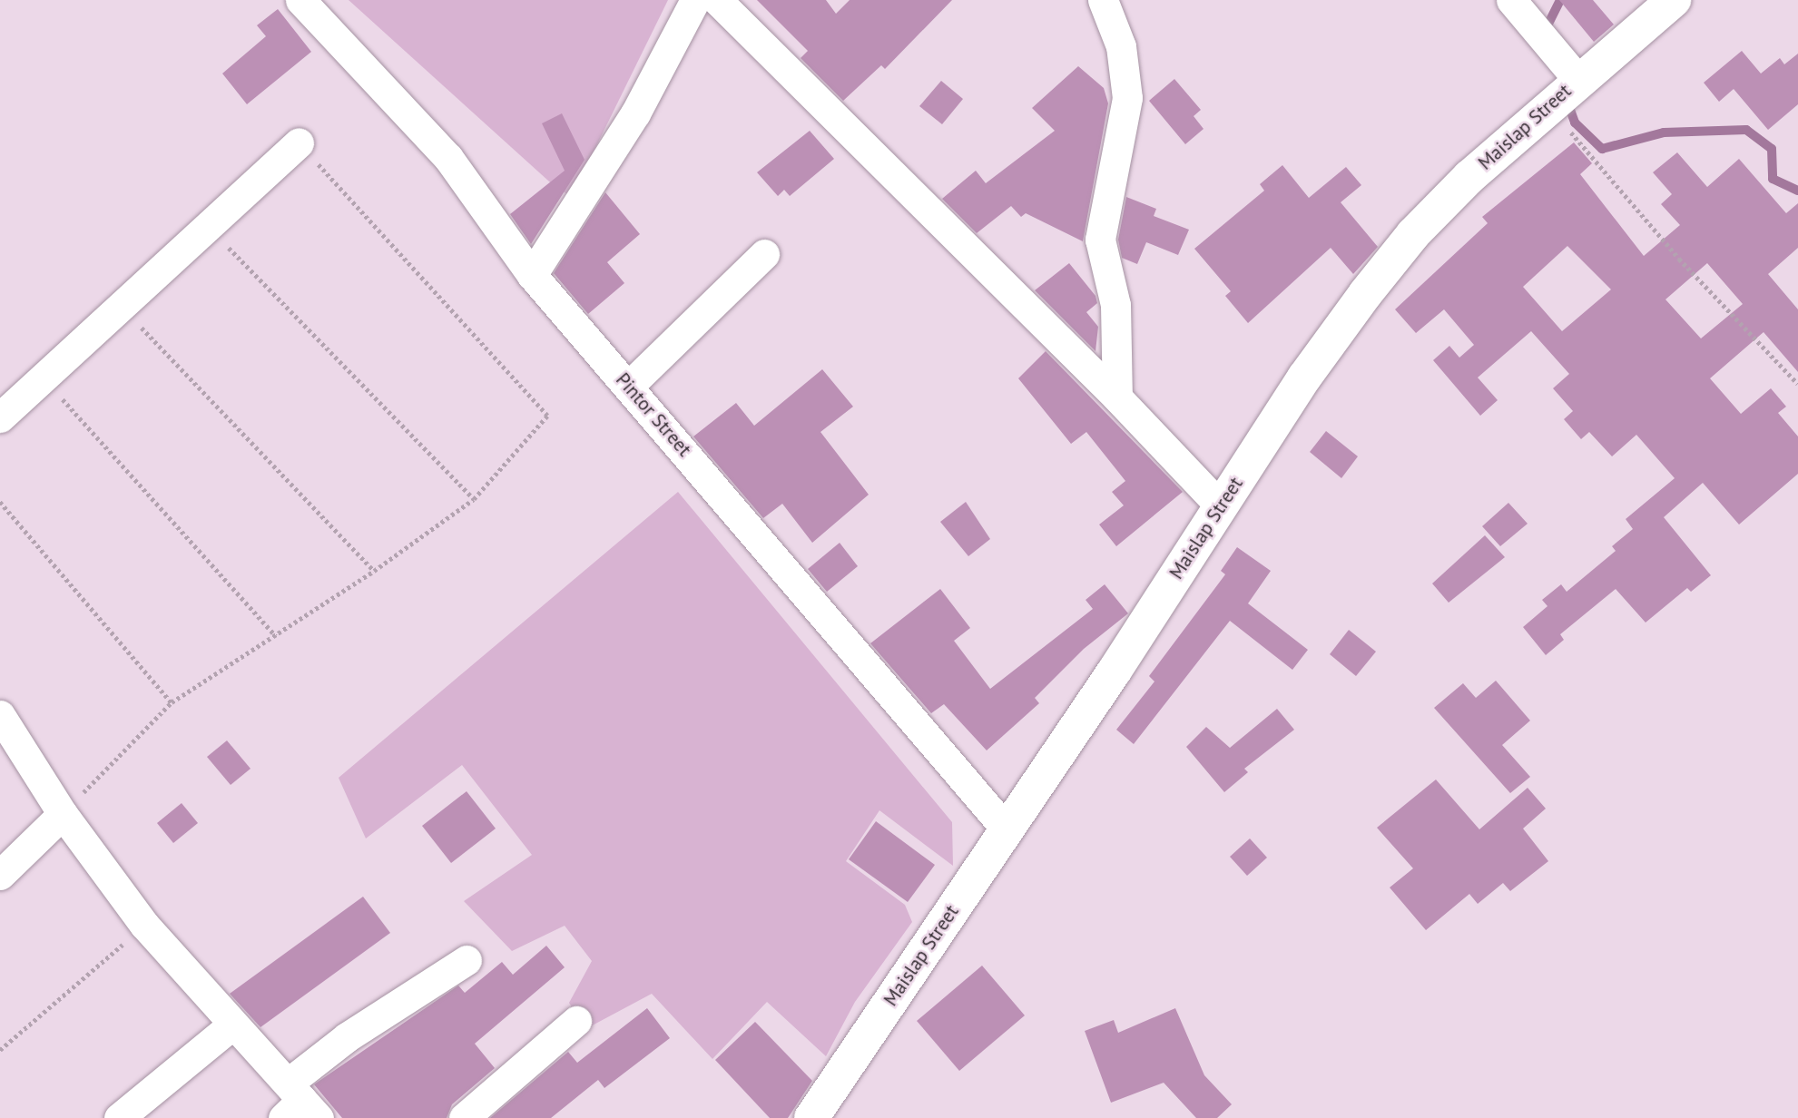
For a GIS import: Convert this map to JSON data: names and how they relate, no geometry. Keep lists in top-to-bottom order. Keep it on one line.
{"streets":{"main road":["Maislap Street"],"street":["Pintor Street"]},"crossings":[["Maislap Street","Pintor Street"]]}
